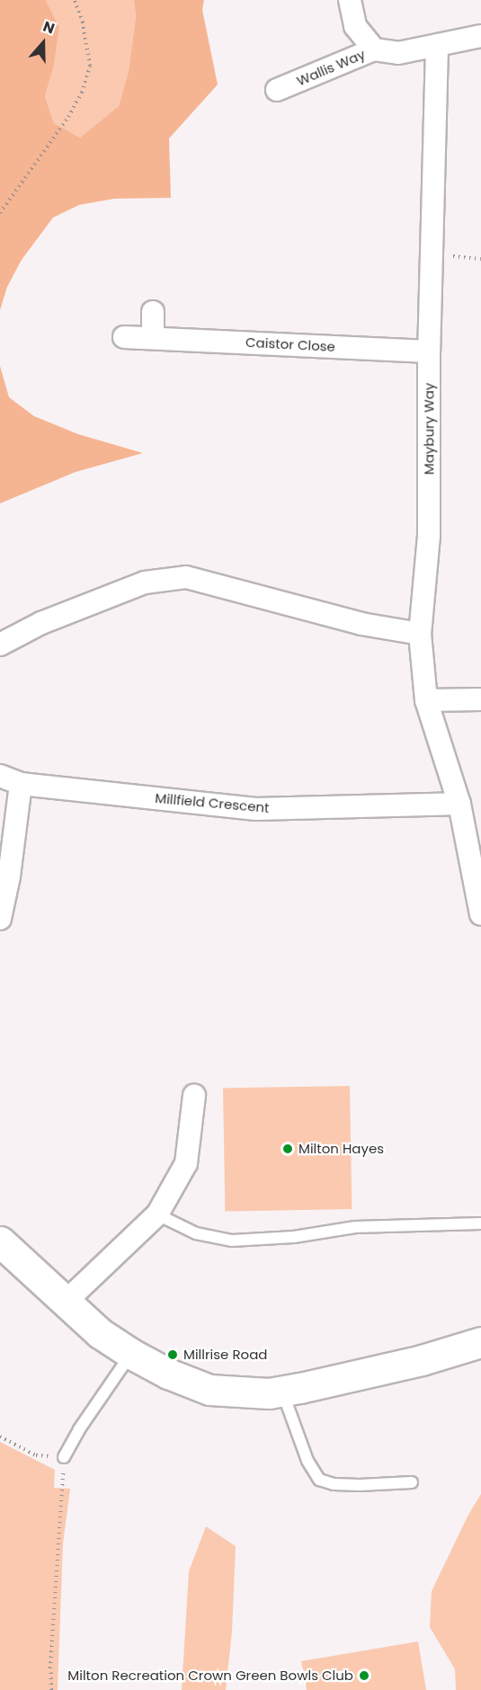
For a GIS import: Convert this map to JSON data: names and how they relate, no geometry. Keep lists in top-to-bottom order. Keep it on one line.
{"streets":{"street":["Wallis Way","Caistor Close","Maybury Way","Millfield Crescent"]},"crossings":[["Wallis Way","Maybury Way"],["Caistor Close","Maybury Way"],["Maybury Way","Millfield Crescent"]],"places":["Milton Hayes","Millrise Road","Milton Recreation Crown Green Bowls Club"],"north":"top"}
